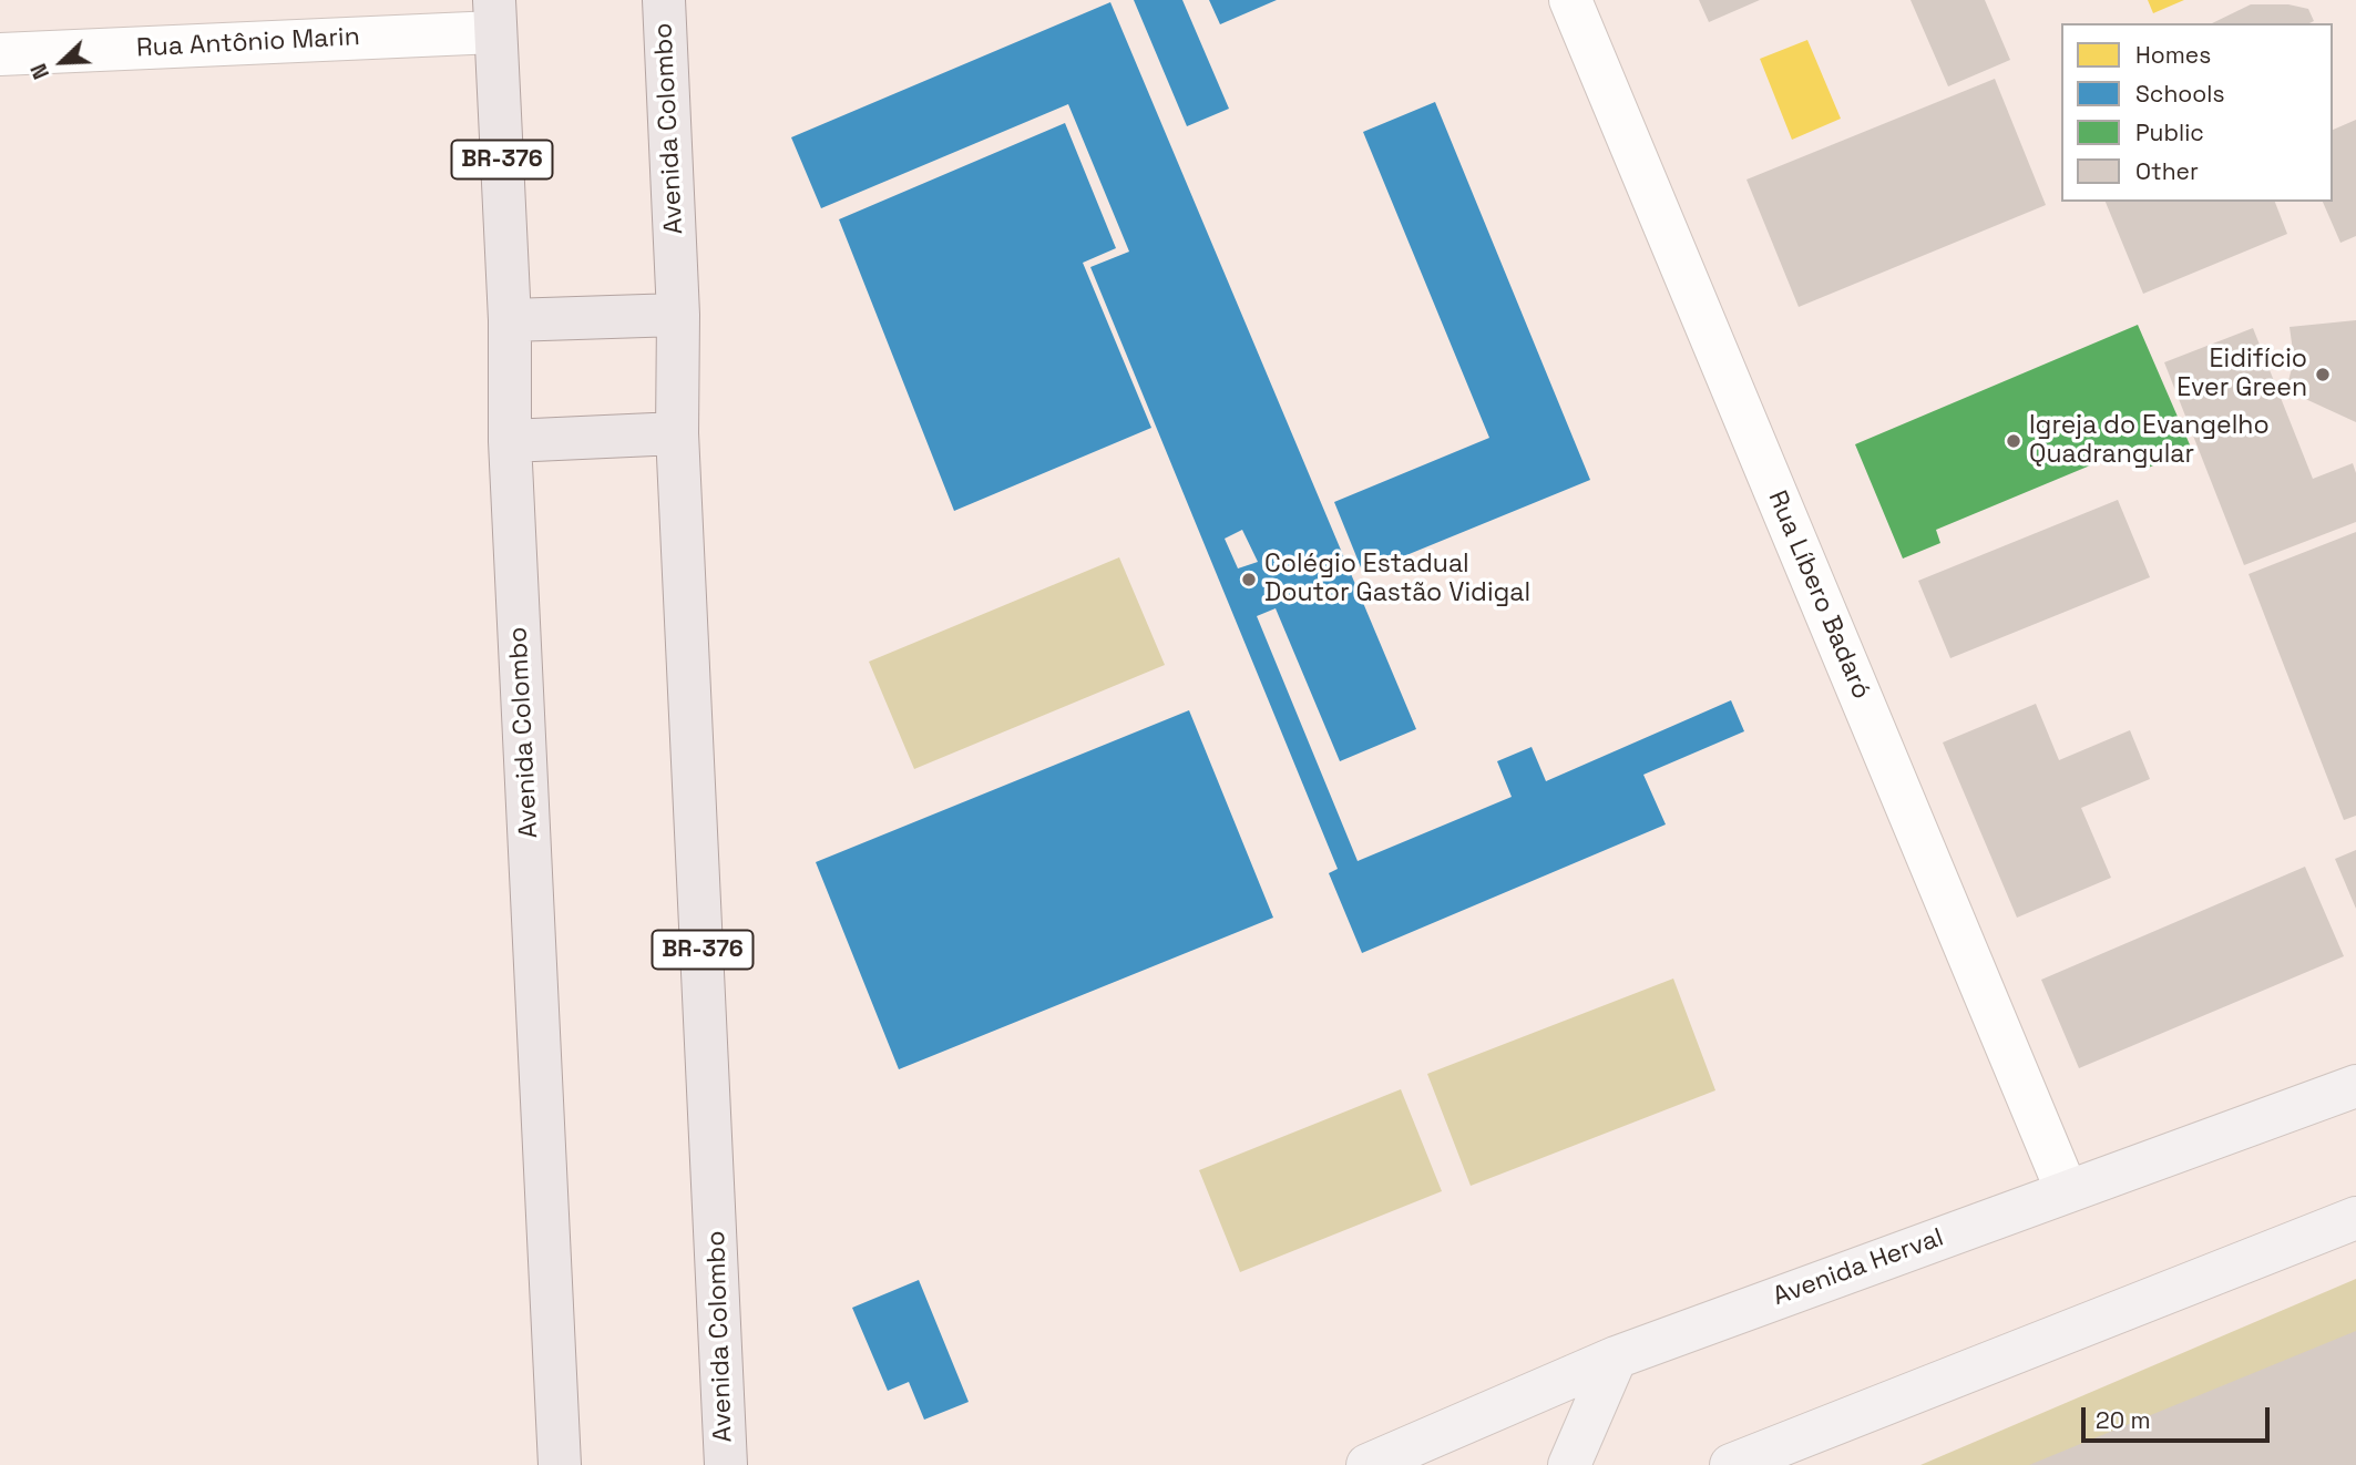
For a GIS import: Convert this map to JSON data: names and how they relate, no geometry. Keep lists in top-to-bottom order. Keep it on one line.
{"streets":{"main road":["Avenida Colombo","BR-376","Avenida Herval"],"street":["Rua Antônio Marin","Rua Líbero Badaró"]},"crossings":[["Rua Antônio Marin","Avenida Colombo"],["Rua Líbero Badaró","Avenida Herval"]],"places":["Eidifício Ever Green","Igreja do Evangelho Quadrangular","Colégio Estadual Doutor Gastão Vidigal"],"legend":["Homes","Schools","Public","Other"],"scale_bar":"20 m","north":"bottom left"}
